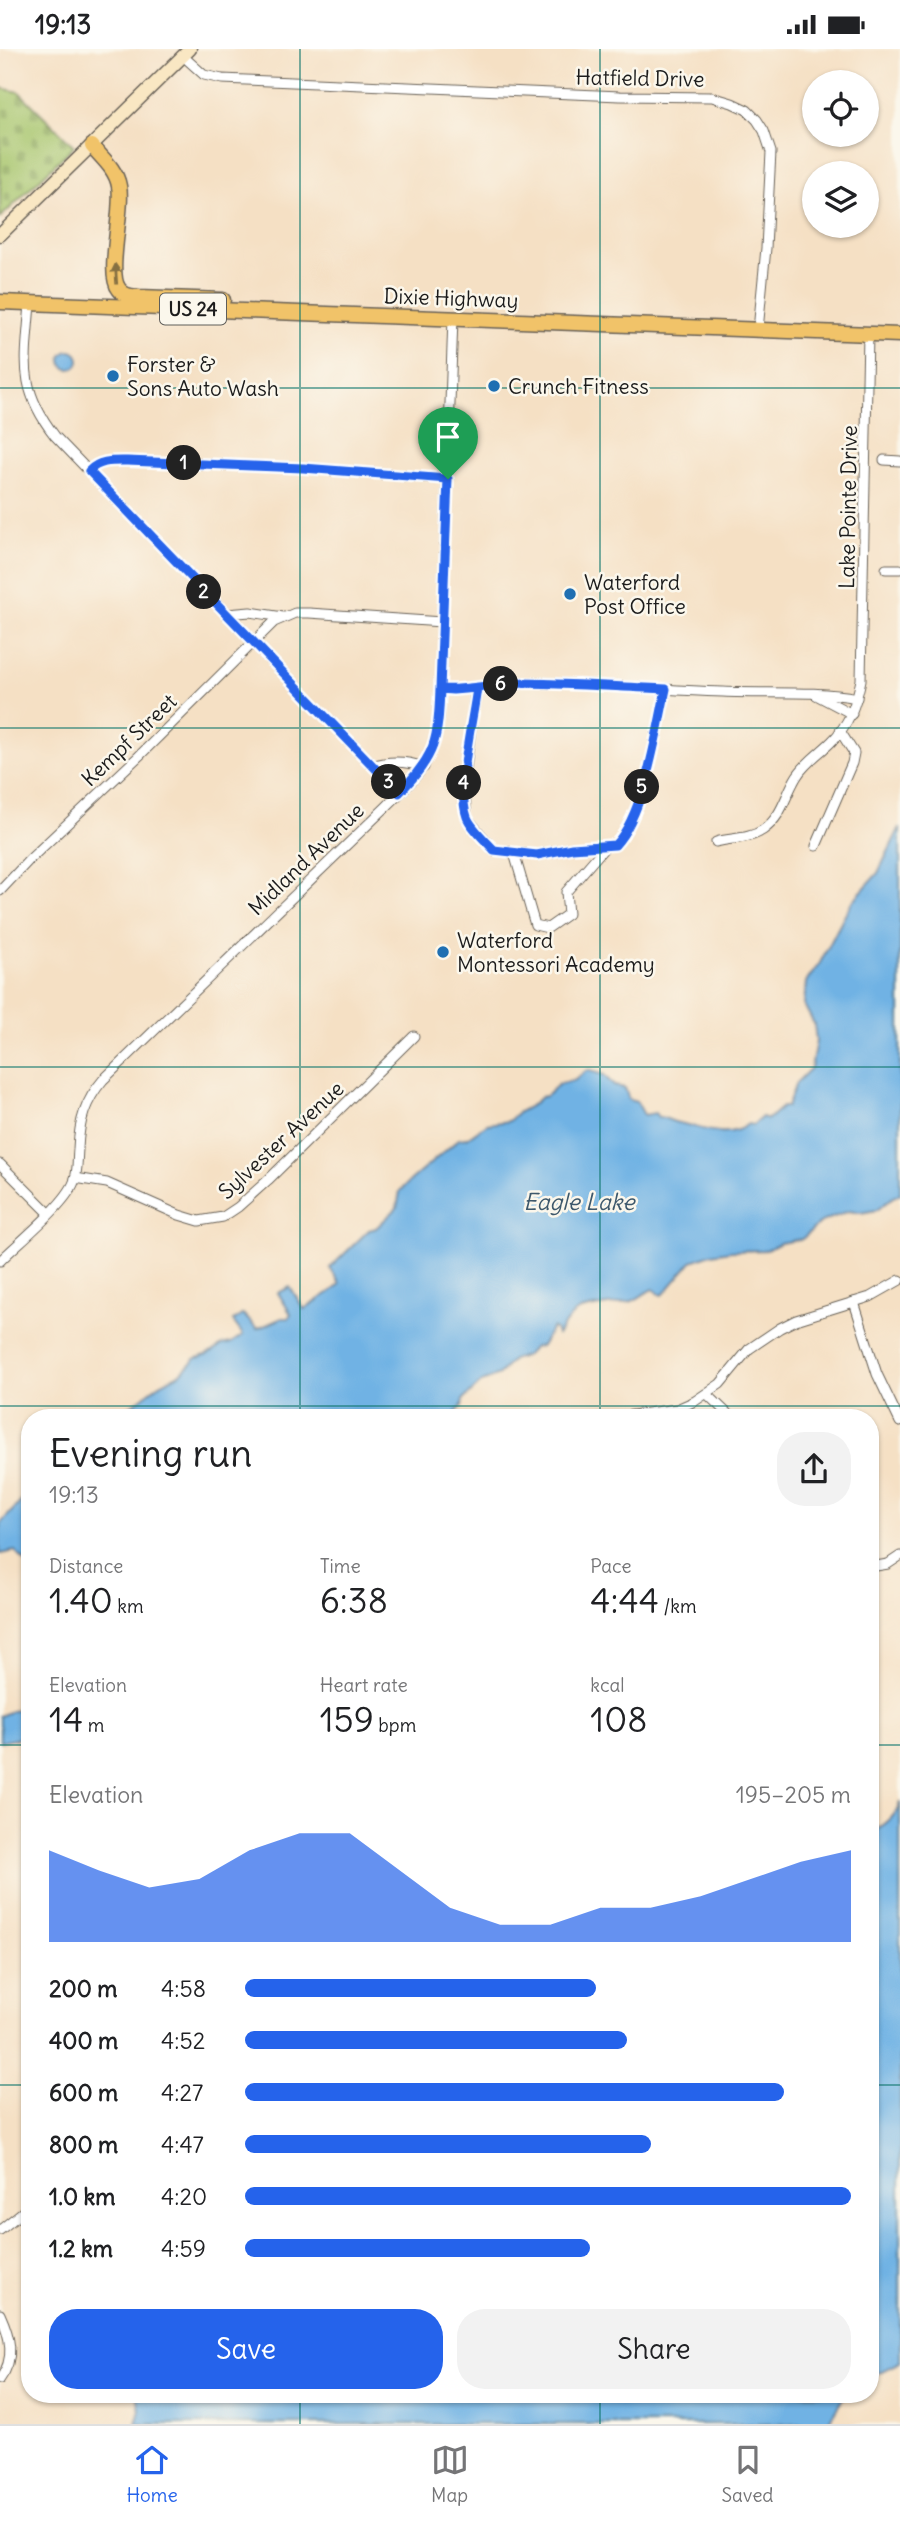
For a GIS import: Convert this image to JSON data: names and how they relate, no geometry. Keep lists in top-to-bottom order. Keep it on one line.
{"streets":{"main road":["Dixie Highway","US 24"],"street":["Hatfield Drive","Lake Pointe Drive","Kempf Street","Midland Avenue","Sylvester Avenue"]},"crossings":[["Hatfield Drive","Dixie Highway"],["Dixie Highway","Lake Pointe Drive"],["Dixie Highway","Midland Avenue"],["Midland Avenue","Sylvester Avenue"]],"water":["Eagle Lake"],"places":["Forster & Sons Auto Wash","Crunch Fitness","Waterford Post Office","Waterford Montessori Academy"],"page":{"status":"19:13","pins":["1","2","6","3","4","5"],"heading":["Evening run","19:13"],"stats":[["Distance","1.40 km"],["Time","6:38"],["Pace","4:44 /km"],["Elevation","14 m"],["Heart rate","159 bpm"],["kcal","108"]],"chart":["Elevation","195–205 m"],"list":[{"name":"200 m","note":"4:58"},{"name":"400 m","note":"4:52"},{"name":"600 m","note":"4:27"},{"name":"800 m","note":"4:47"},{"name":"1.0 km","note":"4:20"},{"name":"1.2 km","note":"4:59"}],"buttons":["Save","Share"],"tabs":["Home","Map","Saved"]}}
